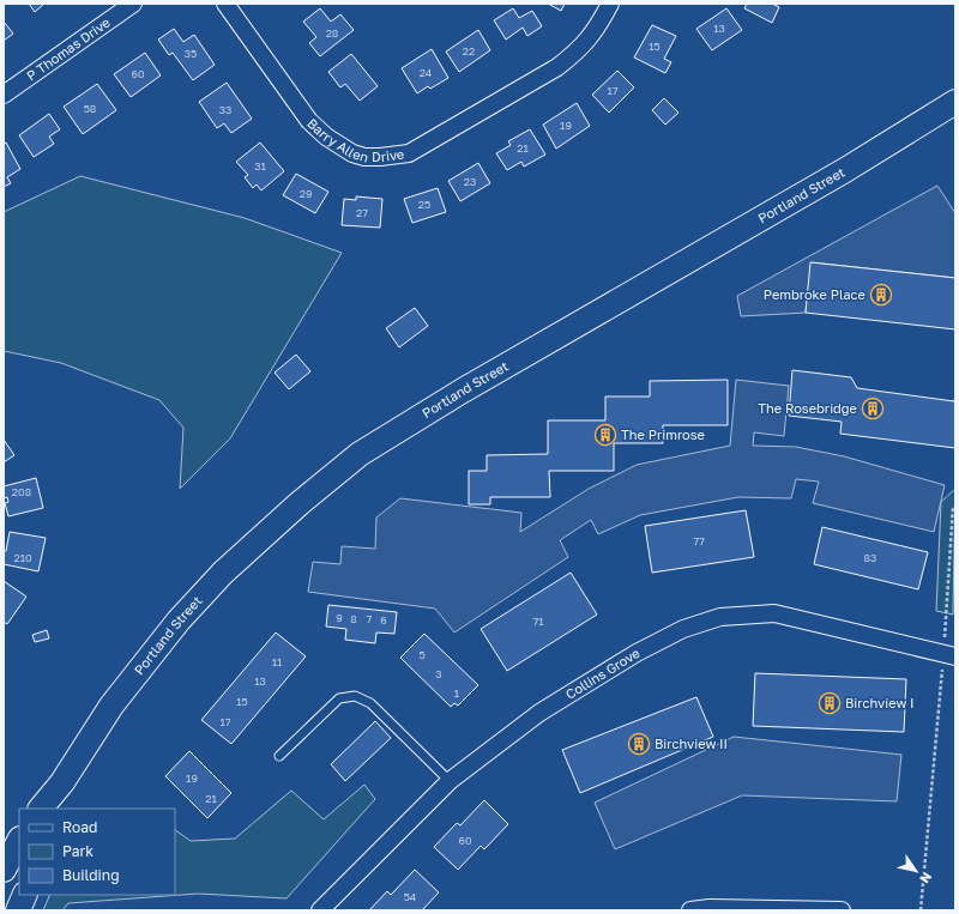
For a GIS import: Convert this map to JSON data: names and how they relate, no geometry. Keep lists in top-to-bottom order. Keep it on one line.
{"streets":{"main road":["Portland Street"],"street":["P Thomas Drive","Barry Allen Drive","Collins Grove"]},"places":{"building":["Pembroke Place","The Rosebridge","The Primrose","Birchview I","Birchview II"]},"house_numbers":["13","28","15","22","35","24","60","17","58","33","19","21","31","23","29","25","27","208","77","210","83","9","8","7","6","71","5","11","3","13","1","15","17","19","21","60","54"],"legend":["Road","Park","Building"],"north":"bottom right"}
